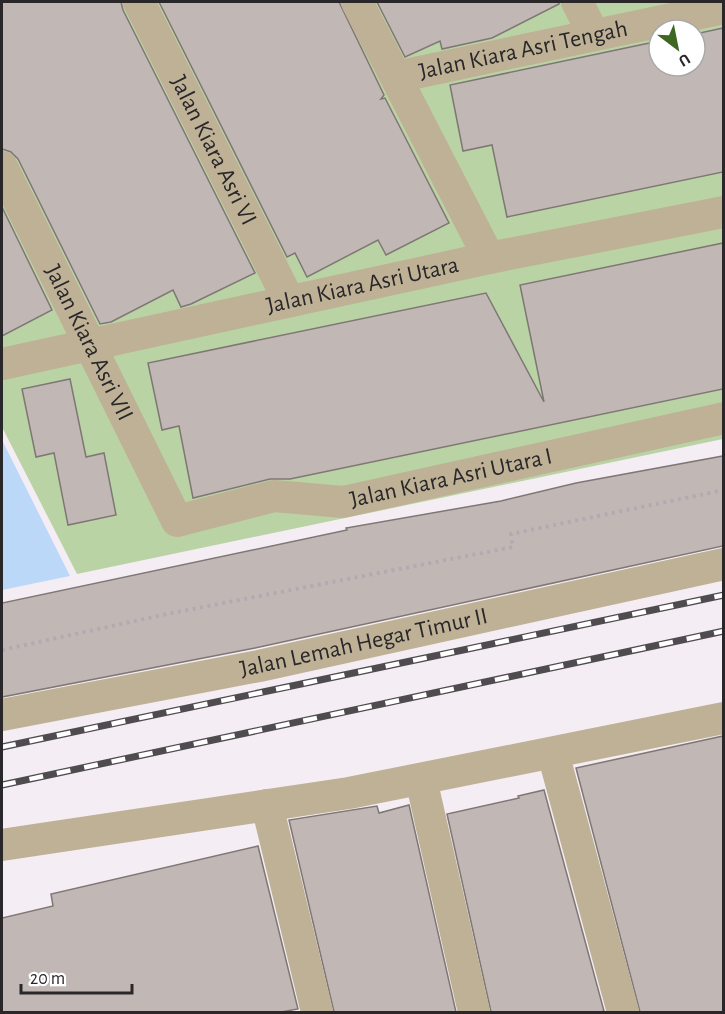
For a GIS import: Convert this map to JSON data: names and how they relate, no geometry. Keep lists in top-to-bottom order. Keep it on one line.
{"streets":{"street":["Jalan Kiara Asri Tengah","Jalan Kiara Asri VI","Jalan Kiara Asri Utara","Jalan Kiara Asri VII","Jalan Kiara Asri Utara I","Jalan Lemah Hegar Timur II"]},"crossings":[["Jalan Kiara Asri VI","Jalan Kiara Asri Utara"],["Jalan Kiara Asri Utara","Jalan Kiara Asri VII"],["Jalan Kiara Asri VII","Jalan Kiara Asri Utara I"]],"scale_bar":"20 m","north":"bottom right"}
